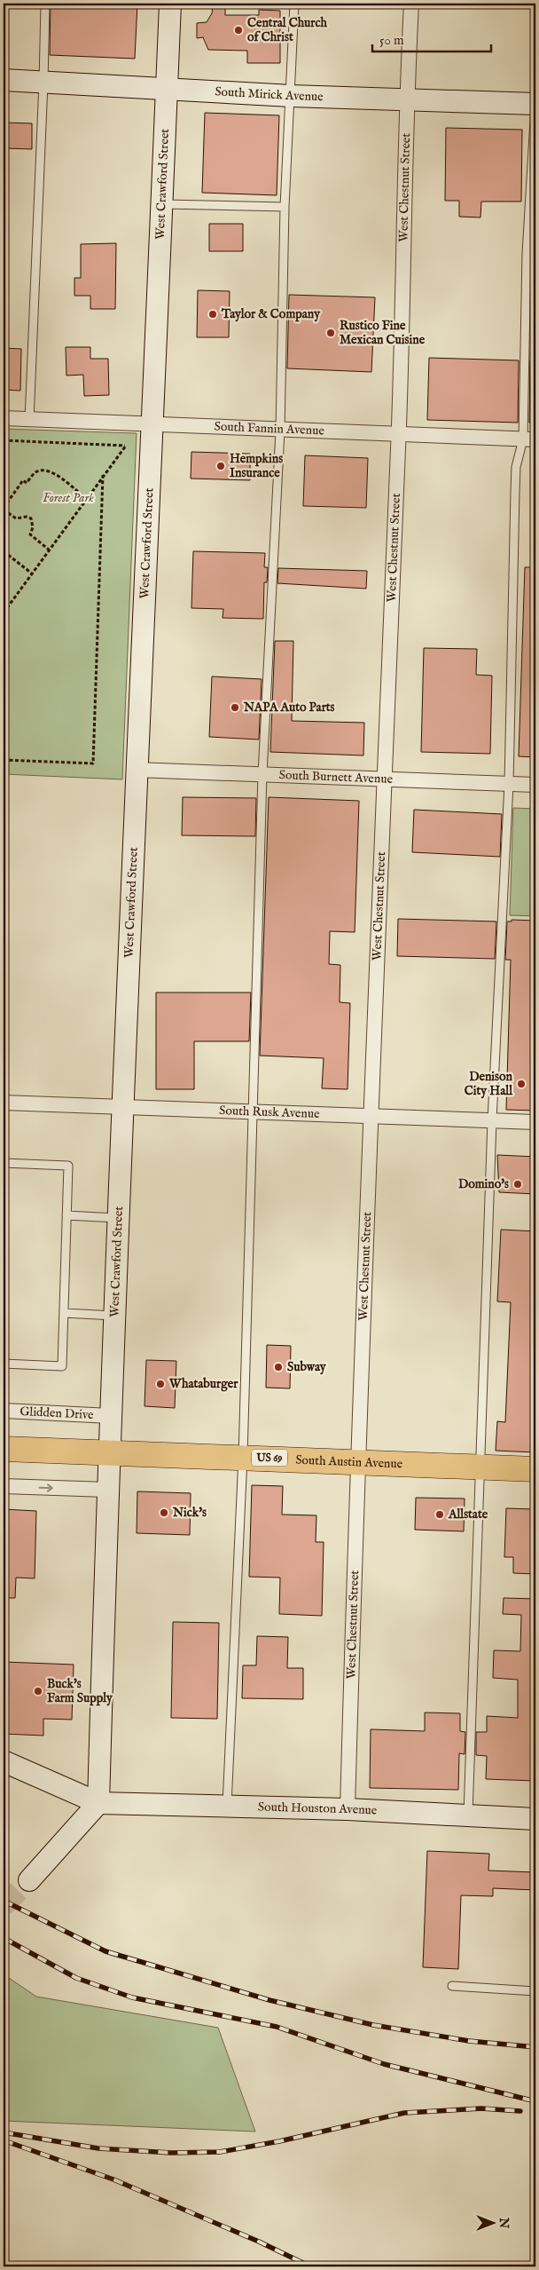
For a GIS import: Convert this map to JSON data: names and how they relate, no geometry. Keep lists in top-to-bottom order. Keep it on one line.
{"streets":{"highway":["US 69","South Austin Avenue"],"street":["South Mirick Avenue","West Crawford Street","West Chestnut Street","South Fannin Avenue","South Burnett Avenue","South Rusk Avenue","Glidden Drive","South Houston Avenue"]},"crossings":[["South Mirick Avenue","West Crawford Street"],["South Mirick Avenue","West Chestnut Street"],["West Crawford Street","South Fannin Avenue"],["West Crawford Street","South Burnett Avenue"],["West Crawford Street","South Rusk Avenue"],["West Crawford Street","Glidden Drive"],["West Crawford Street","South Austin Avenue"],["West Crawford Street","South Houston Avenue"],["West Chestnut Street","South Fannin Avenue"],["West Chestnut Street","South Burnett Avenue"],["West Chestnut Street","South Rusk Avenue"],["West Chestnut Street","South Austin Avenue"],["West Chestnut Street","South Houston Avenue"]],"parks":["Forest Park"],"places":["Central Church of Christ","Taylor & Company","Rustico Fine Mexican Cuisine","Hempkins Insurance","NAPA Auto Parts","Denison City Hall","Domino's","Subway","Whataburger","Nick's","Allstate","Buck's Farm Supply"],"scale_bar":"50 m","north":"right"}
